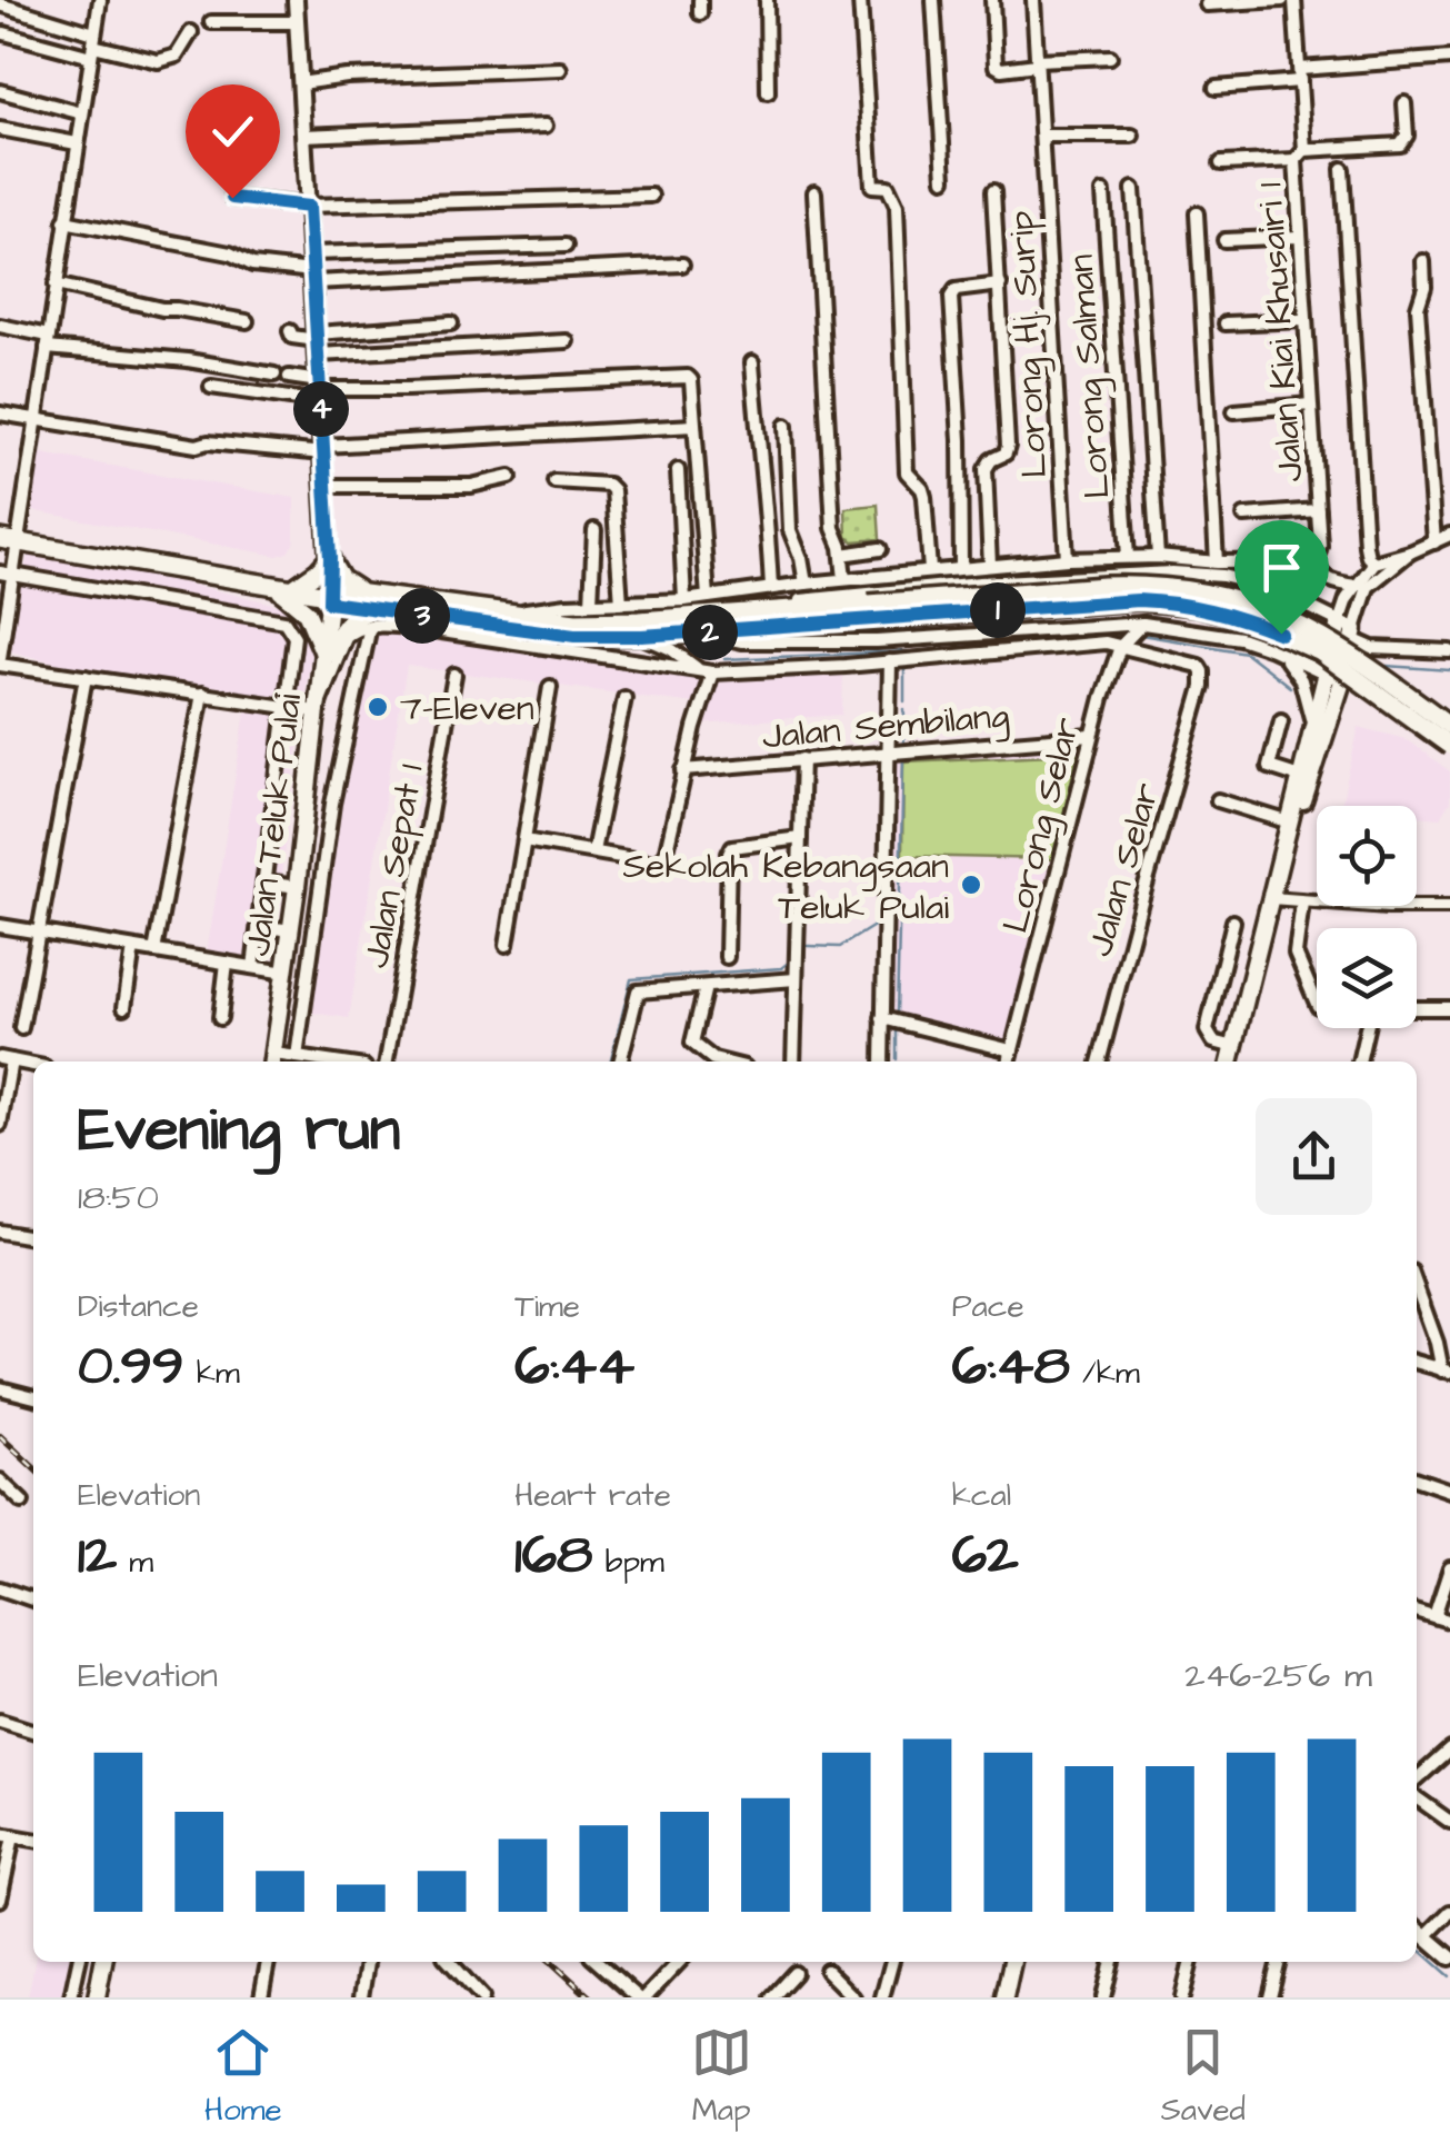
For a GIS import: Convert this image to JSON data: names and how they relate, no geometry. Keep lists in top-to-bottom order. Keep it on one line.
{"streets":{"main road":["Jalan Teluk Pulai"],"street":["Jalan Kiai Khusairi 1","Lorong Hj. Surip","Lorong Salman","Jalan Sembilang","Lorong Selar","Jalan Sepat 1","Jalan Selar"]},"crossings":[["Jalan Sembilang","Lorong Selar"],["Lorong Selar","Jalan Selar"]],"places":["7-Eleven","Sekolah Kebangsaan Teluk Pulai"],"page":{"pins":["4","1","3","2"],"heading":["Evening run","18:50"],"stats":[["Distance","0.99 km"],["Time","6:44"],["Pace","6:48 /km"],["Elevation","12 m"],["Heart rate","168 bpm"],["kcal","62"]],"chart":["Elevation","246–256 m"],"tabs":["Home","Map","Saved"]}}
